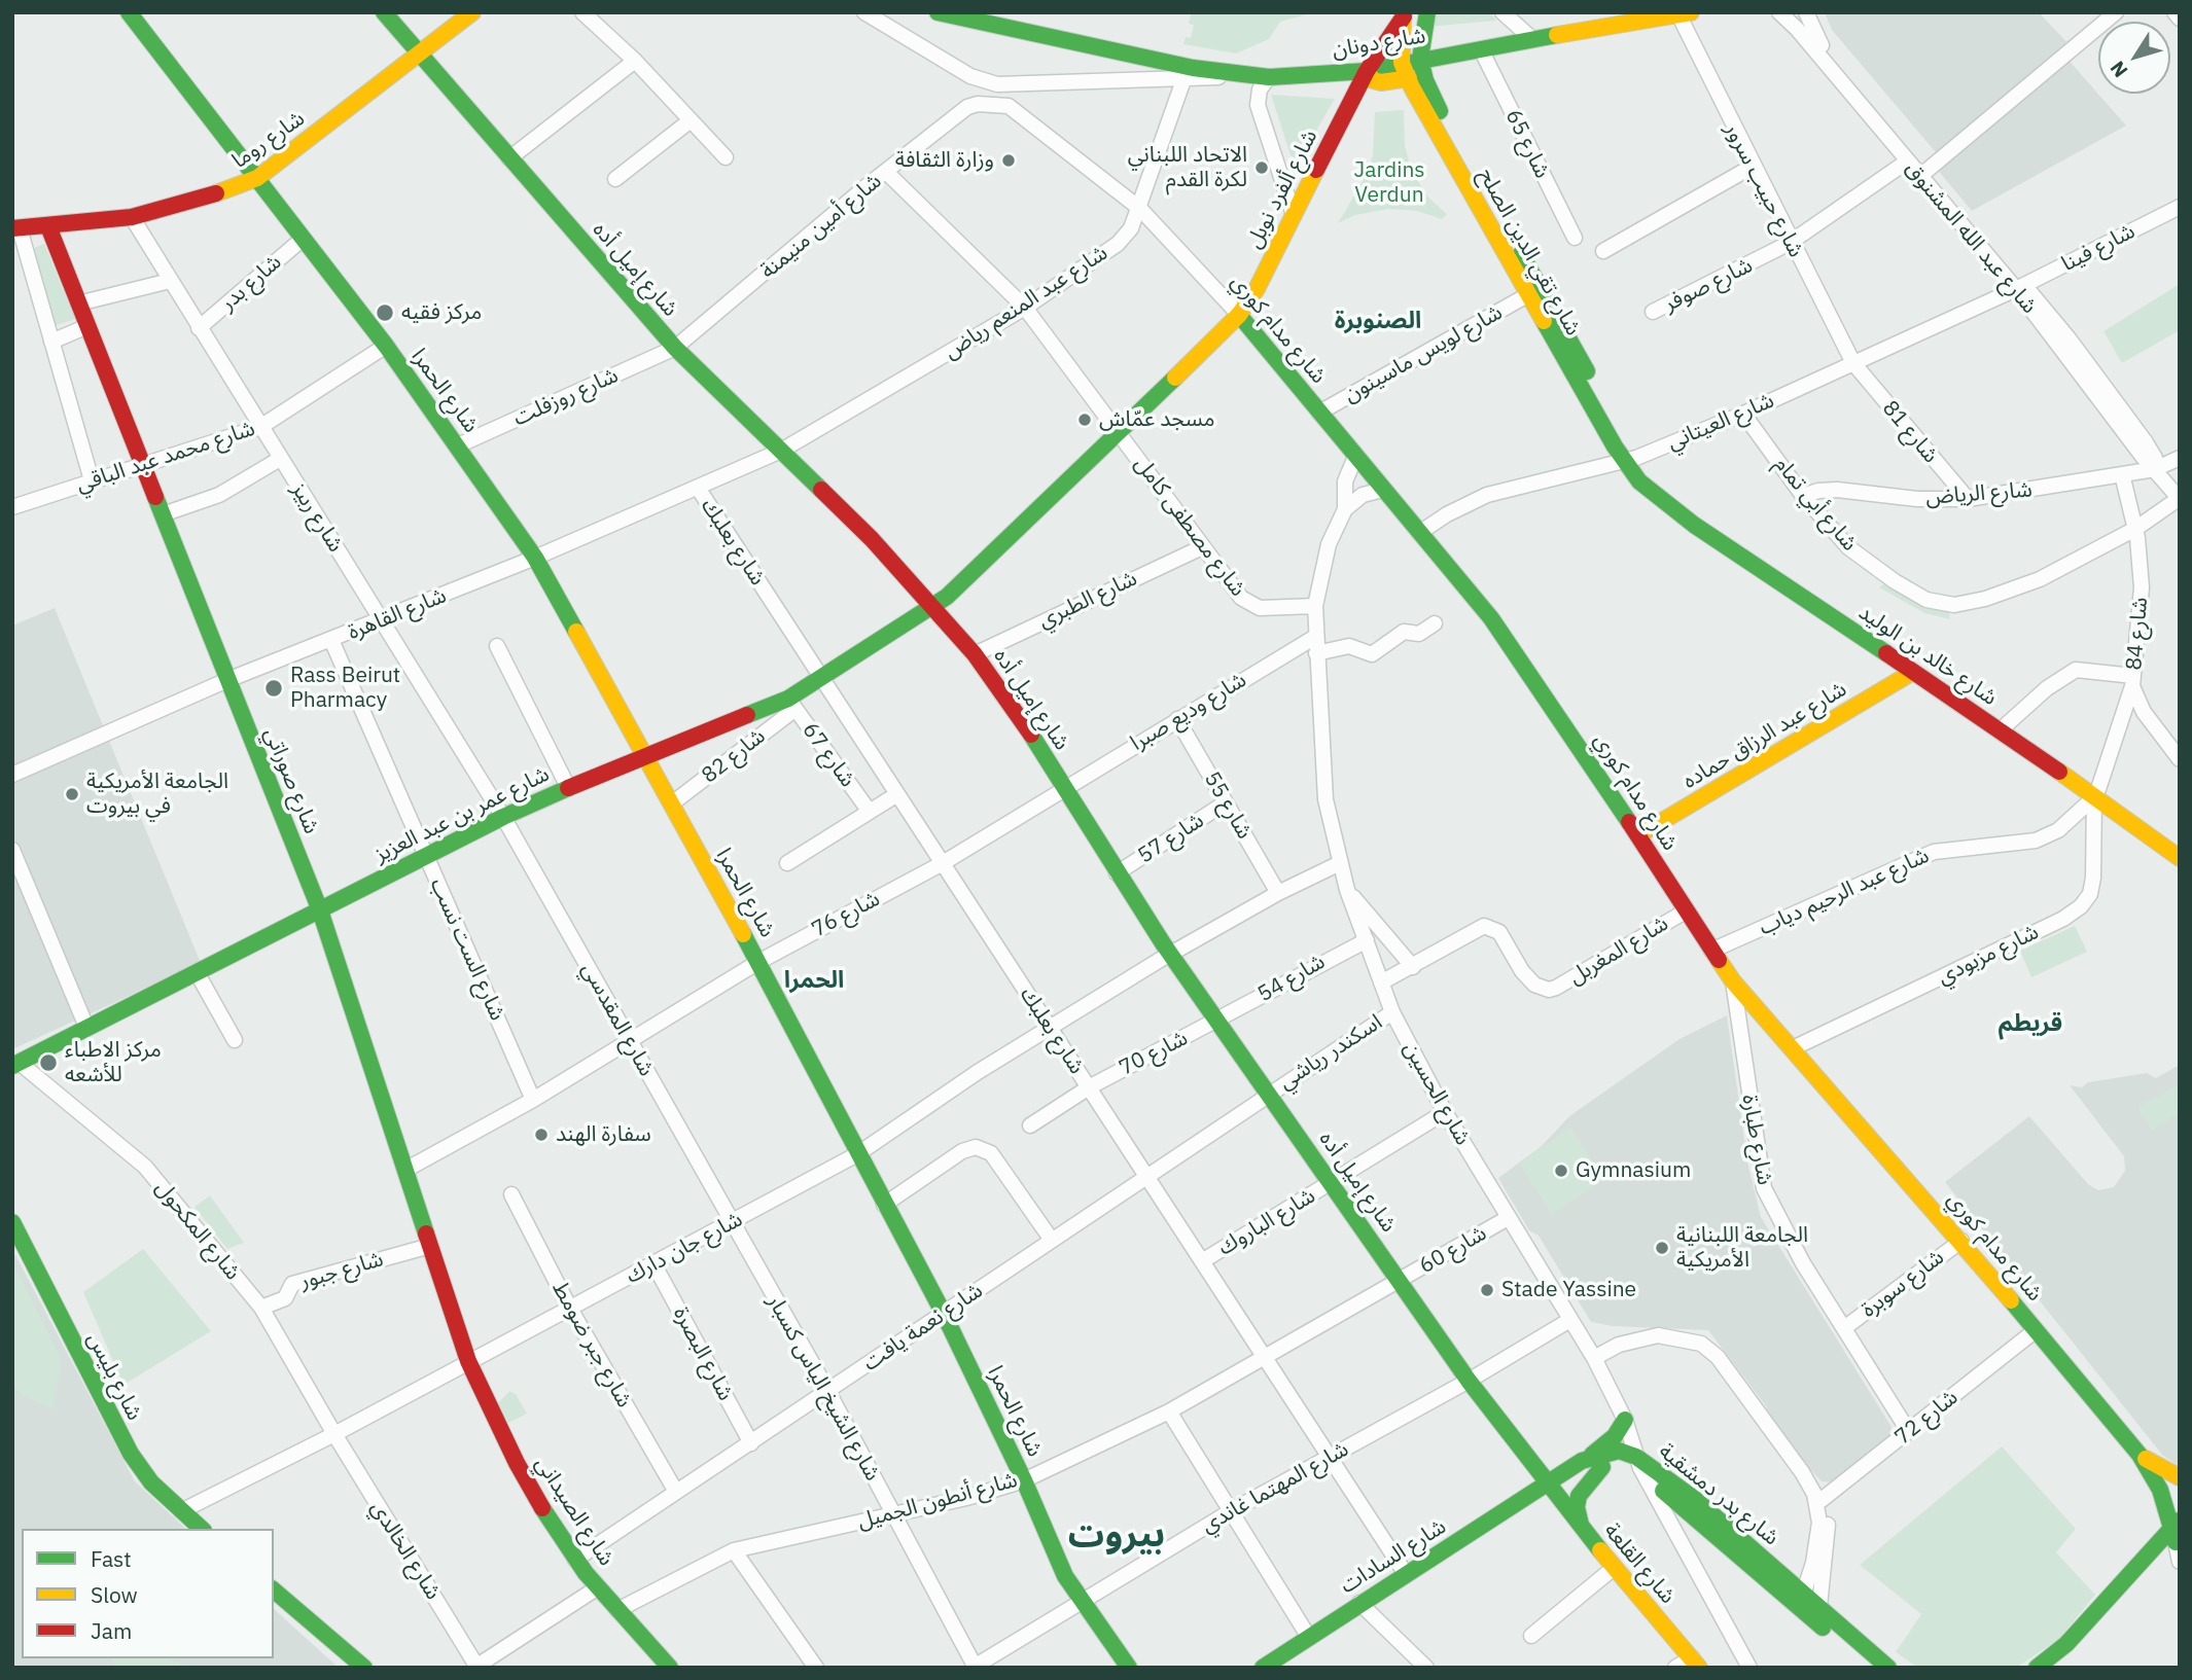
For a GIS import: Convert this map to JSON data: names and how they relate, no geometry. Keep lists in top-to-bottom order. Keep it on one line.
{"streets":{"main road":["شارع دونان","شارع روما","شارع ألفرد نوبل","شارع تقي الدين الصلح","شارع إميل أده","شارع مدام كوري","شارع الحمرا","شارع خالد بن الوليد","شارع عبد الرزاق حماده","شارع صوراتي","شارع عمر بن عبد العزيز","شارع بليس","شارع بدر دمشقية","شارع الصيداني","شارع السادات","شارع القلعة"],"street":["شارع 65","شارع حبيب سرور","شارع أمين منيمنة","شارع عبد الله المشنوق","شارع فينا","شارع بدر","شارع صوفر","شارع عبد المنعم رياض","شارع لويس ماسينون","شارع روزفلت","شارع العيتاني","شارع 81","شارع محمد عبد الباقي","شارع الرياض","شارع أبي تمام","شارع ربيز","شارع مصطفى كامل","شارع بعلبك","شارع الطبري","شارع القاهرة","شارع 84","شارع وديع صبرا","شارع 67","شارع 82","شارع 55","شارع 57","شارع عبد الرحيم دياب","شارع 76","شارع الست نسب","شارع المغربل","شارع مزبودي","شارع 54","شارع المقدسي","اسكندر رياشي","شارع 70","شارع الحسين","شارع طبارة","شارع الباروك","شارع المكحول","شارع جان دارك","شارع 60","شارع جبور","شارع سوبرة","شارع نعمة يافت","شارع جبر ضومط","شارع البصرة","شارع الشيخ الياس كسبار","شارع 72","شارع المهتما غاندي","شارع أنطون الجميل","شارع الخالدي"]},"crossings":[["شارع دونان","شارع 65"],["شارع دونان","شارع ألفرد نوبل"],["شارع دونان","شارع حبيب سرور"],["شارع دونان","شارع تقي الدين الصلح"],["شارع دونان","شارع عبد المنعم رياض"],["شارع روما","شارع إميل أده"],["شارع روما","شارع الحمرا"],["شارع روما","شارع ربيز"],["شارع روما","شارع صوراتي"],["شارع ألفرد نوبل","شارع إميل أده"],["شارع ألفرد نوبل","شارع مدام كوري"],["شارع ألفرد نوبل","شارع مصطفى كامل"],["شارع ألفرد نوبل","شارع عمر بن عبد العزيز"],["شارع حبيب سرور","شارع صوفر"],["شارع حبيب سرور","شارع العيتاني"],["شارع حبيب سرور","شارع 81"],["شارع أمين منيمنة","شارع إميل أده"],["شارع أمين منيمنة","شارع مدام كوري"],["شارع أمين منيمنة","شارع روزفلت"],["شارع أمين منيمنة","شارع مصطفى كامل"],["شارع عبد الله المشنوق","شارع فينا"],["شارع عبد الله المشنوق","شارع صوفر"],["شارع عبد الله المشنوق","شارع العيتاني"],["شارع عبد الله المشنوق","شارع الرياض"],["شارع عبد الله المشنوق","شارع أبي تمام"],["شارع فينا","شارع العيتاني"],["شارع تقي الدين الصلح","شارع لويس ماسينون"],["شارع تقي الدين الصلح","شارع العيتاني"],["شارع تقي الدين الصلح","شارع خالد بن الوليد"],["شارع إميل أده","شارع عبد المنعم رياض"],["شارع إميل أده","شارع روزفلت"],["شارع إميل أده","شارع الطبري"],["شارع إميل أده","شارع القاهرة"],["شارع إميل أده","شارع وديع صبرا"],["شارع إميل أده","شارع عمر بن عبد العزيز"],["شارع إميل أده","شارع 57"],["شارع إميل أده","شارع 76"],["شارع إميل أده","شارع 54"],["شارع إميل أده","اسكندر رياشي"],["شارع إميل أده","شارع 70"],["شارع إميل أده","شارع الباروك"],["شارع إميل أده","شارع جان دارك"],["شارع إميل أده","شارع 60"],["شارع إميل أده","شارع نعمة يافت"],["شارع إميل أده","شارع المهتما غاندي"],["شارع إميل أده","شارع بدر دمشقية"],["شارع إميل أده","شارع أنطون الجميل"],["شارع إميل أده","شارع السادات"],["شارع إميل أده","شارع القلعة"],["شارع بدر","شارع الحمرا"],["شارع بدر","شارع ربيز"],["شارع عبد المنعم رياض","شارع مدام كوري"],["شارع عبد المنعم رياض","شارع مصطفى كامل"],["شارع عبد المنعم رياض","شارع القاهرة"],["شارع مدام كوري","شارع لويس ماسينون"],["شارع مدام كوري","شارع العيتاني"],["شارع مدام كوري","شارع عبد الرزاق حماده"],["شارع مدام كوري","شارع عبد الرحيم دياب"],["شارع مدام كوري","شارع المغربل"],["شارع مدام كوري","شارع مزبودي"],["شارع مدام كوري","شارع الحسين"],["شارع مدام كوري","شارع طبارة"],["شارع مدام كوري","شارع سوبرة"],["شارع مدام كوري","شارع 72"],["شارع الحمرا","شارع روزفلت"],["شارع الحمرا","شارع محمد عبد الباقي"],["شارع الحمرا","شارع القاهرة"],["شارع الحمرا","شارع 82"],["شارع الحمرا","شارع عمر بن عبد العزيز"],["شارع الحمرا","شارع 76"],["شارع الحمرا","شارع جان دارك"],["شارع الحمرا","شارع نعمة يافت"],["شارع الحمرا","شارع المهتما غاندي"],["شارع الحمرا","شارع أنطون الجميل"],["شارع العيتاني","شارع 81"],["شارع العيتاني","شارع أبي تمام"],["شارع العيتاني","شارع خالد بن الوليد"],["شارع 81","شارع الرياض"],["شارع محمد عبد الباقي","شارع ربيز"],["شارع محمد عبد الباقي","شارع صوراتي"],["شارع الرياض","شارع أبي تمام"],["شارع الرياض","شارع 84"],["شارع أبي تمام","شارع 84"],["شارع ربيز","شارع القاهرة"],["شارع ربيز","شارع عمر بن عبد العزيز"],["شارع ربيز","شارع المقدسي"],["شارع مصطفى كامل","شارع الطبري"],["شارع مصطفى كامل","شارع الحسين"],["شارع بعلبك","شارع القاهرة"],["شارع بعلبك","شارع عمر بن عبد العزيز"],["شارع بعلبك","شارع 76"],["شارع بعلبك","شارع 70"],["شارع بعلبك","شارع الباروك"],["شارع بعلبك","شارع جان دارك"],["شارع بعلبك","شارع نعمة يافت"],["شارع بعلبك","شارع المهتما غاندي"],["شارع بعلبك","شارع أنطون الجميل"],["شارع بعلبك","شارع السادات"],["شارع القاهرة","شارع صوراتي"],["شارع القاهرة","شارع الست نسب"],["شارع 84","شارع خالد بن الوليد"],["شارع 84","شارع عبد الرحيم دياب"],["شارع 84","شارع مزبودي"],["شارع خالد بن الوليد","شارع عبد الرزاق حماده"],["شارع خالد بن الوليد","شارع عبد الرحيم دياب"],["شارع خالد بن الوليد","شارع مزبودي"],["شارع وديع صبرا","شارع 55"],["شارع وديع صبرا","شارع 76"],["شارع وديع صبرا","شارع الحسين"],["شارع 67","شارع 82"],["شارع 67","شارع عمر بن عبد العزيز"],["شارع 82","شارع عمر بن عبد العزيز"],["شارع صوراتي","شارع عمر بن عبد العزيز"],["شارع صوراتي","شارع 76"],["شارع صوراتي","شارع جان دارك"],["شارع صوراتي","شارع جبور"],["شارع صوراتي","شارع الصيداني"],["شارع 55","شارع 57"],["شارع 55","شارع جان دارك"],["شارع عمر بن عبد العزيز","شارع الست نسب"],["شارع عمر بن عبد العزيز","شارع المقدسي"],["شارع عمر بن عبد العزيز","شارع المكحول"],["شارع عبد الرحيم دياب","شارع مزبودي"],["شارع 76","شارع الست نسب"],["شارع 76","شارع المقدسي"],["شارع المغربل","شارع الحسين"],["شارع 54","شارع 70"],["شارع 54","شارع الحسين"],["شارع المقدسي","شارع جان دارك"],["شارع المقدسي","شارع الشيخ الياس كسبار"],["اسكندر رياشي","شارع الحسين"],["اسكندر رياشي","شارع نعمة يافت"],["شارع الحسين","شارع الباروك"],["شارع الحسين","شارع جان دارك"],["شارع الحسين","شارع 60"],["شارع الحسين","شارع المهتما غاندي"],["شارع الحسين","شارع بدر دمشقية"],["شارع طبارة","شارع سوبرة"],["شارع طبارة","شارع 72"],["شارع المكحول","شارع جان دارك"],["شارع المكحول","شارع جبور"],["شارع المكحول","شارع الخالدي"],["شارع جان دارك","شارع جبر ضومط"],["شارع جان دارك","شارع البصرة"],["شارع جان دارك","شارع بليس"],["شارع جان دارك","شارع الشيخ الياس كسبار"],["شارع جان دارك","شارع الصيداني"],["شارع جان دارك","شارع الخالدي"],["شارع 60","شارع أنطون الجميل"],["شارع نعمة يافت","شارع جبر ضومط"],["شارع نعمة يافت","شارع البصرة"],["شارع نعمة يافت","شارع الشيخ الياس كسبار"],["شارع نعمة يافت","شارع الصيداني"],["شارع الشيخ الياس كسبار","شارع المهتما غاندي"],["شارع الشيخ الياس كسبار","شارع أنطون الجميل"],["شارع بدر دمشقية","شارع السادات"],["شارع بدر دمشقية","شارع القلعة"],["شارع أنطون الجميل","شارع الصيداني"],["شارع السادات","شارع القلعة"]],"districts":["الصنوبرة","الحمرا","قريطم","بيروت"],"parks":["Jardins Verdun"],"places":["وزارة الثقافة","الاتحاد اللبناني لكرة القدم","مركز فقيه","مسجد عمّاش","Rass Beirut Pharmacy","الجامعة الأمريكية في بيروت","مركز الاطباء للأشعه","سفارة الهند","Gymnasium","الجامعة اللبنانية الأمريكية","Stade Yassine"],"legend":["Fast","Slow","Jam"],"north":"bottom left"}
